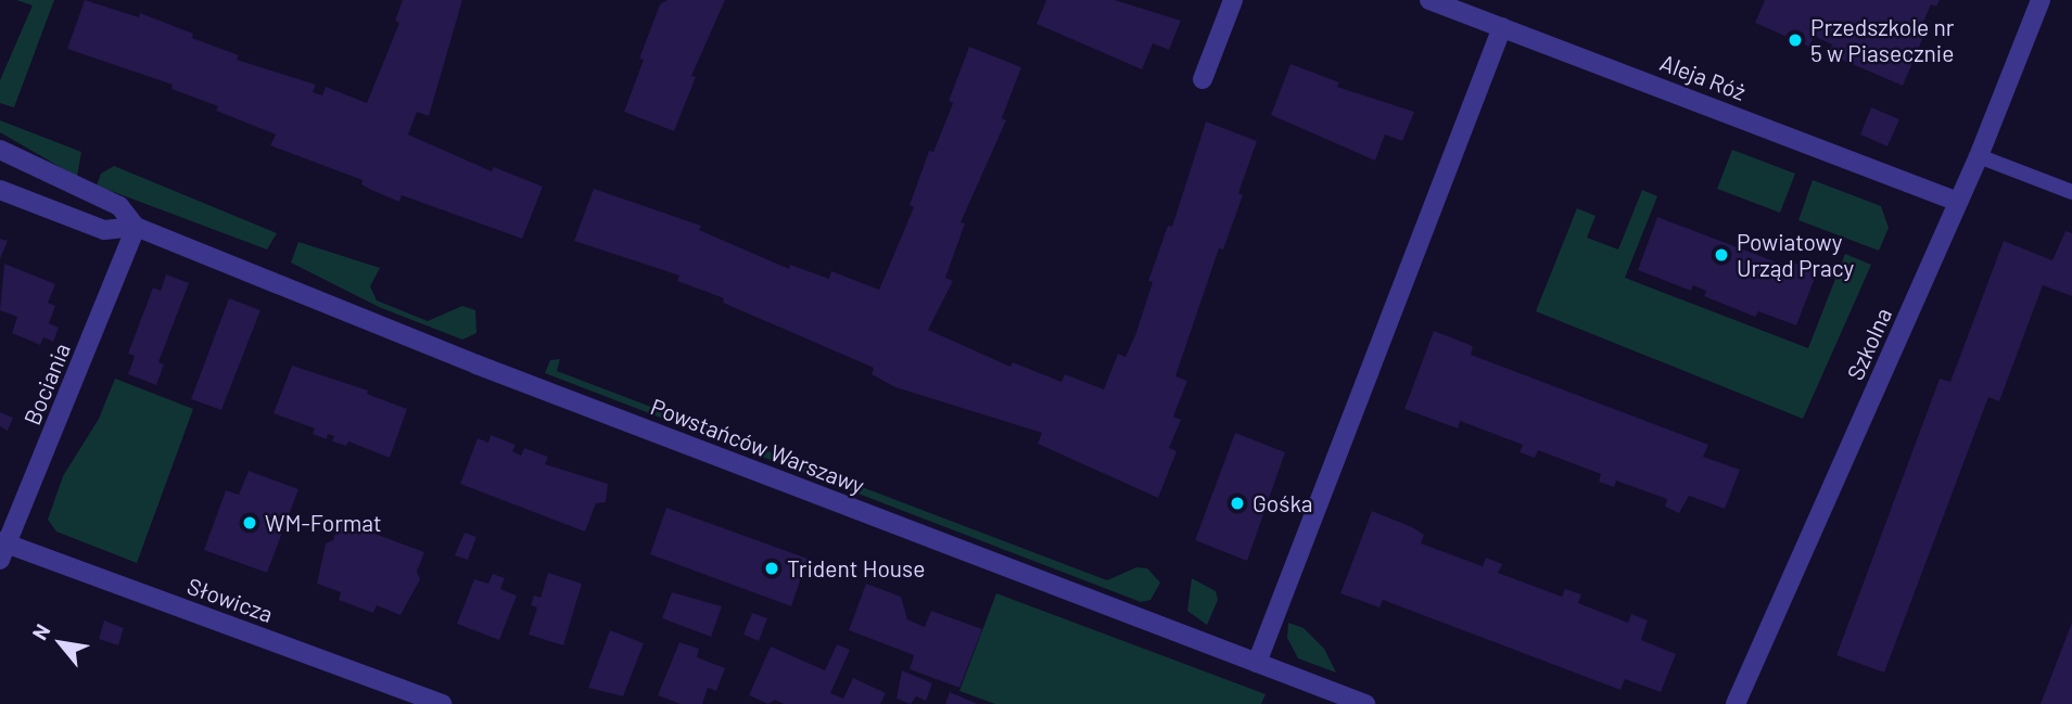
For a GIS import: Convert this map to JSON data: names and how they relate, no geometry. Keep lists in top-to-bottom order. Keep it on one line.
{"streets":{"street":["Aleja Róż","Szkolna","Bociania","Powstańców Warszawy","Słowicza"]},"crossings":[["Aleja Róż","Szkolna"],["Bociania","Powstańców Warszawy"],["Bociania","Słowicza"]],"places":["Przedszkole nr 5 w Piasecznie","Powiatowy Urząd Pracy","Gośka","WM-Format","Trident House"],"north":"top left"}
